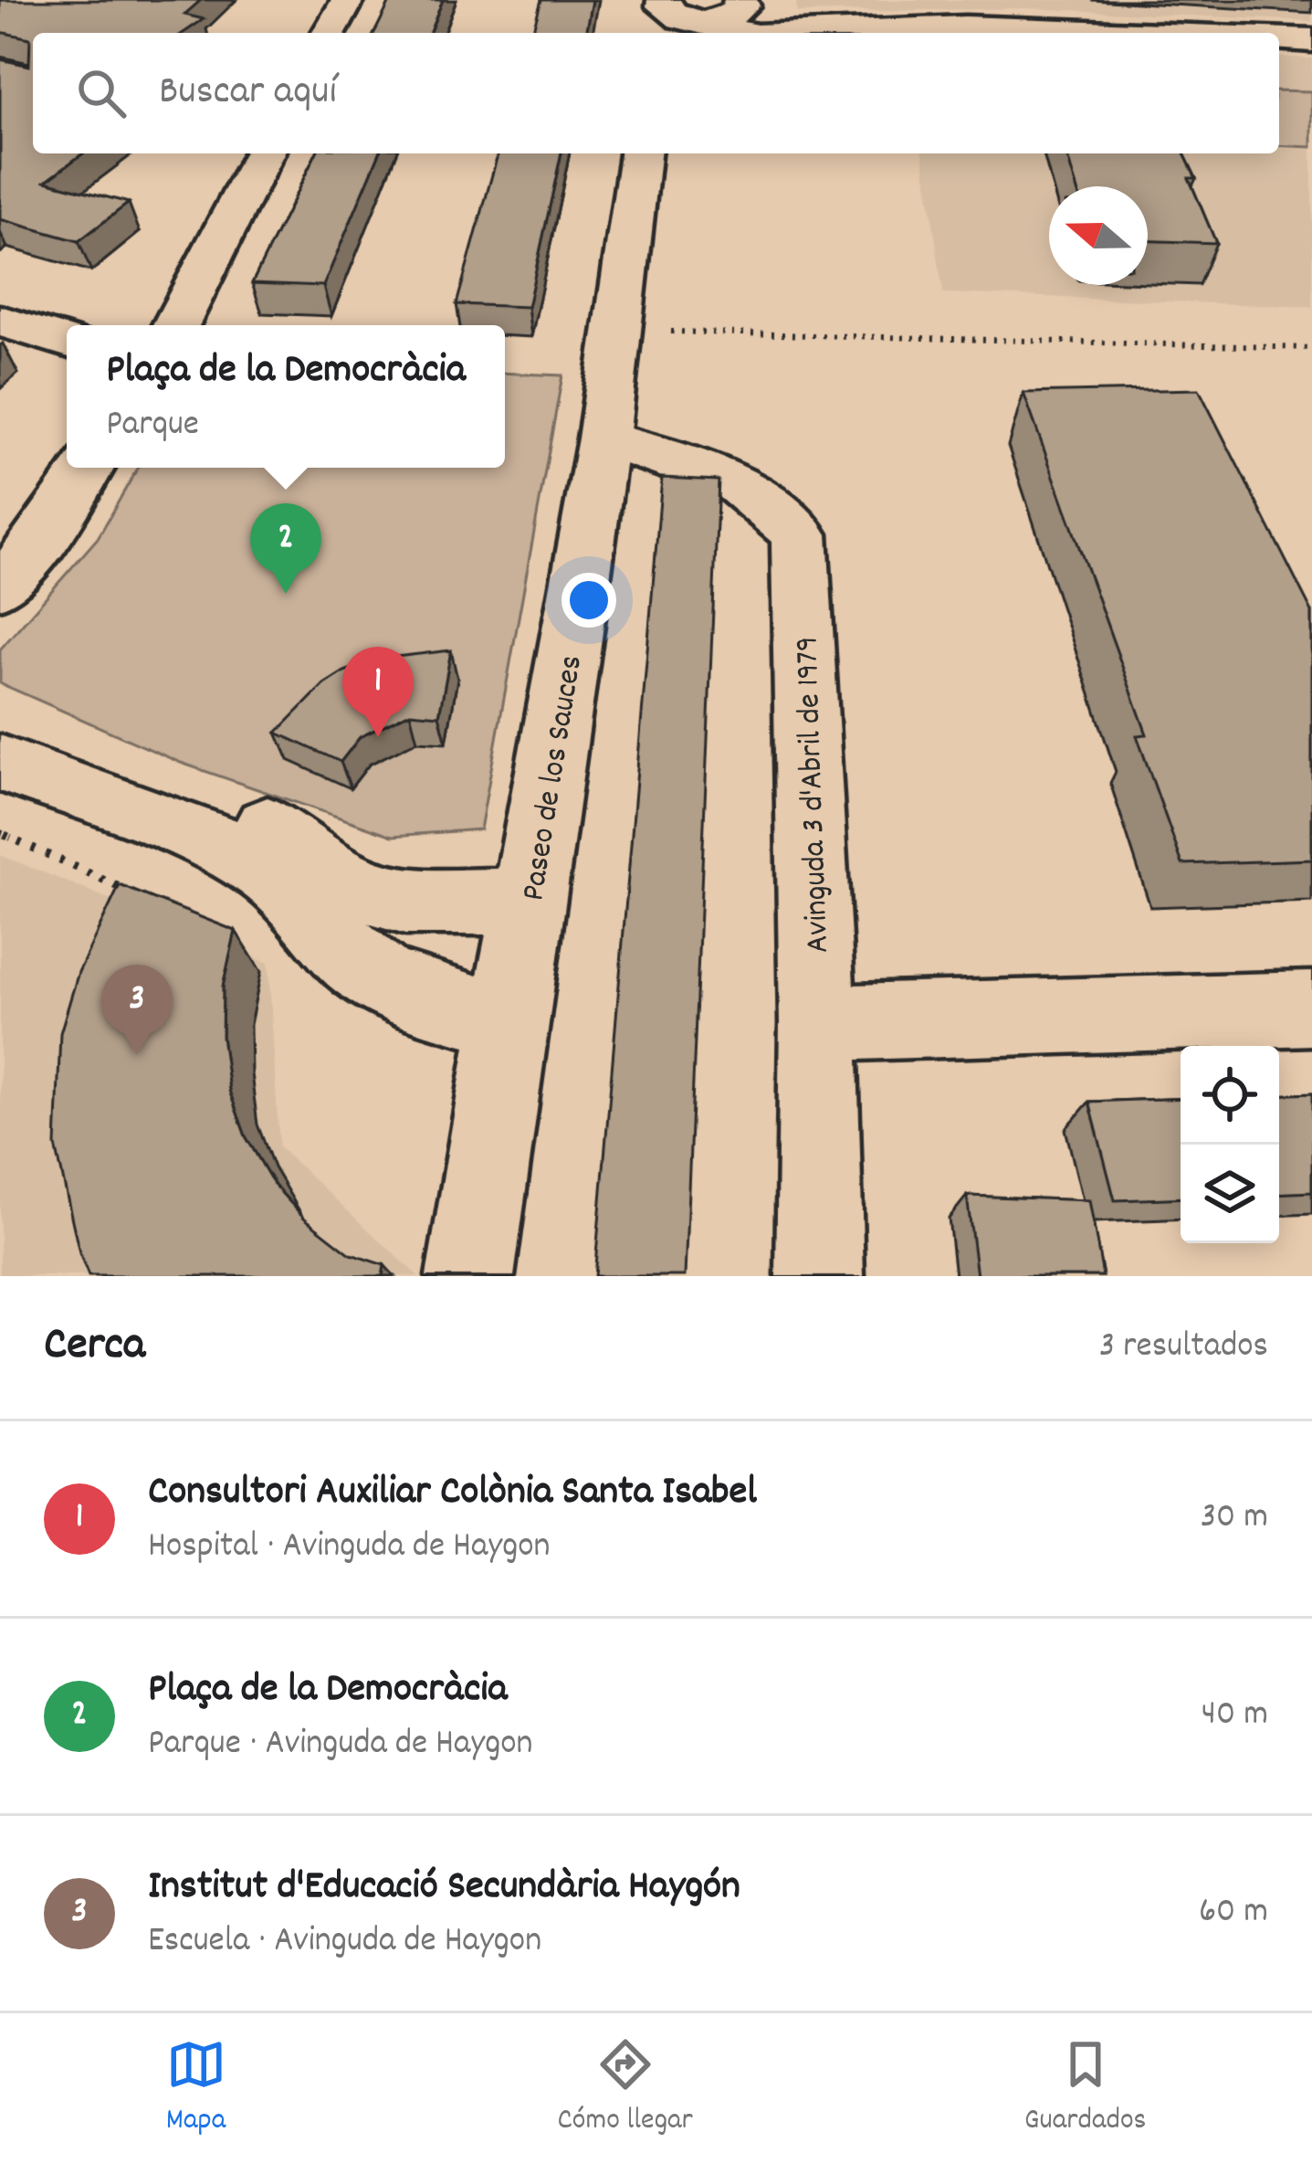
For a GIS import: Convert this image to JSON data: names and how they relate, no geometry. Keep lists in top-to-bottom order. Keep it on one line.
{"streets":{"street":["Paseo de los Sauces","Avinguda 3 d'Abril de 1979"]},"crossings":[["Paseo de los Sauces","Avinguda 3 d'Abril de 1979"]],"north":"left","page":{"search":"Buscar aquí","popup":["Plaça de la Democràcia","Parque"],"pins":["2","1","3"],"heading":["Cerca","3 resultados"],"list":[{"mark":"1","name":"Consultori Auxiliar Colònia Santa Isabel","note":"Hospital · Avinguda de Haygon","value":"30 m"},{"mark":"2","name":"Plaça de la Democràcia","note":"Parque · Avinguda de Haygon","value":"40 m"},{"mark":"3","name":"Institut d'Educació Secundària Haygón","note":"Escuela · Avinguda de Haygon","value":"60 m"}],"nav":["Mapa","Cómo llegar","Guardados"]}}
